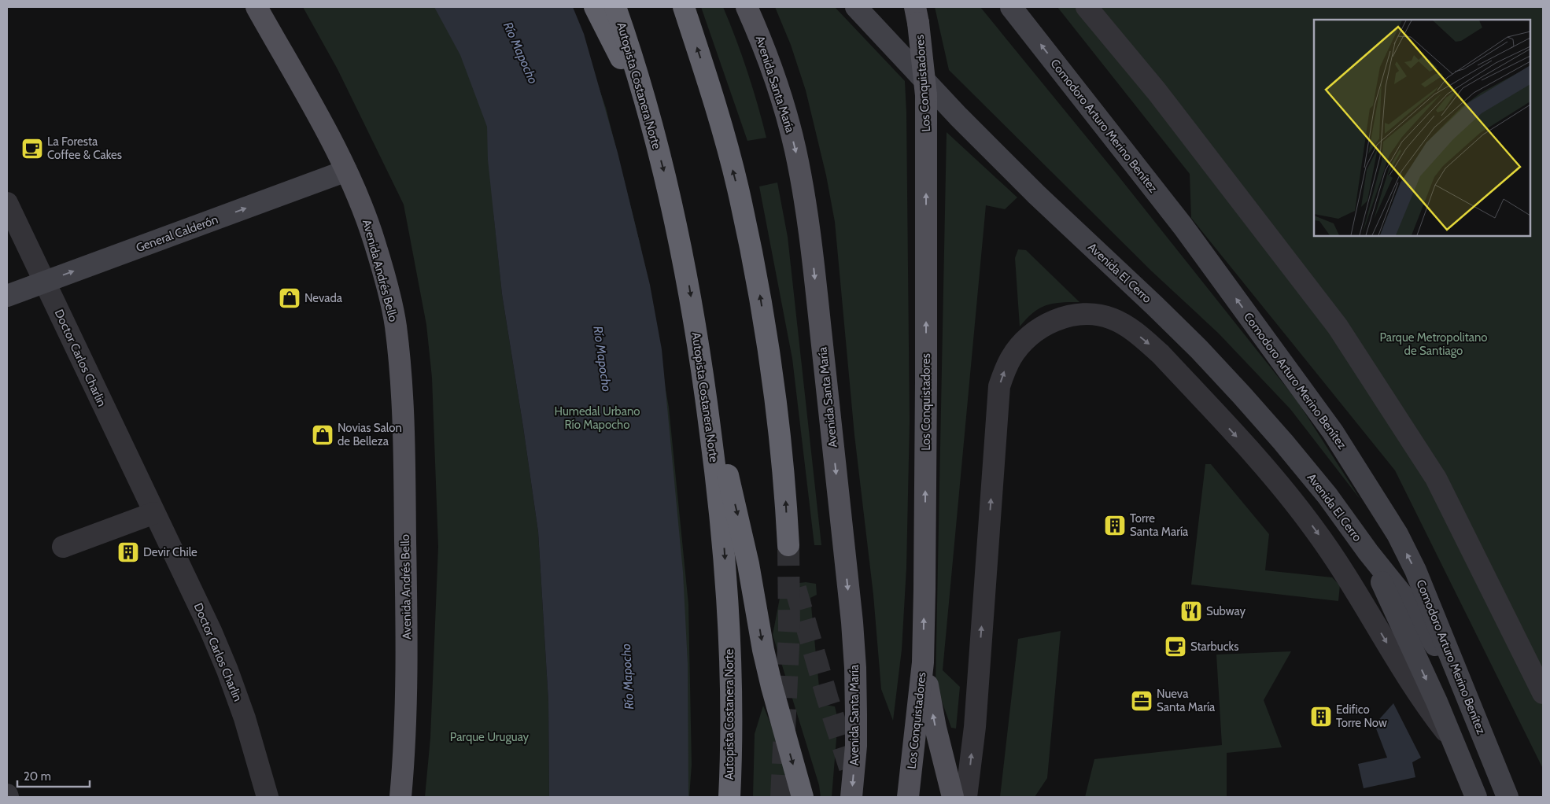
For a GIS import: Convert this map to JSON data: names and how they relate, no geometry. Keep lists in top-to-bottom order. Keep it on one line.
{"streets":{"highway":["Autopista Costanera Norte"],"main road":["Los Conquistadores","Avenida Santa María","Avenida Andrés Bello"],"street":["Comodoro Arturo Merino Benítez","General Calderón","Avenida El Cerro","Doctor Carlos Charlin"]},"crossings":[["Comodoro Arturo Merino Benítez","Avenida El Cerro"],["General Calderón","Avenida Andrés Bello"],["General Calderón","Doctor Carlos Charlin"]],"one_way":["Los Conquistadores","Avenida Santa María","General Calderón"],"water":["Río Mapocho"],"parks":["Parque Metropolitano de Santiago","Humedal Urbano Río Mapocho","Parque Uruguay"],"places":{"cafe":["La Foresta Coffee & Cakes","Starbucks"],"shop":["Nevada","Novias Salon de Belleza"],"building":["Torre Santa María","Devir Chile","Edifico Torre Now"],"restaurant":["Subway"],"office":["Nueva Santa María"]},"scale_bar":"20 m"}
